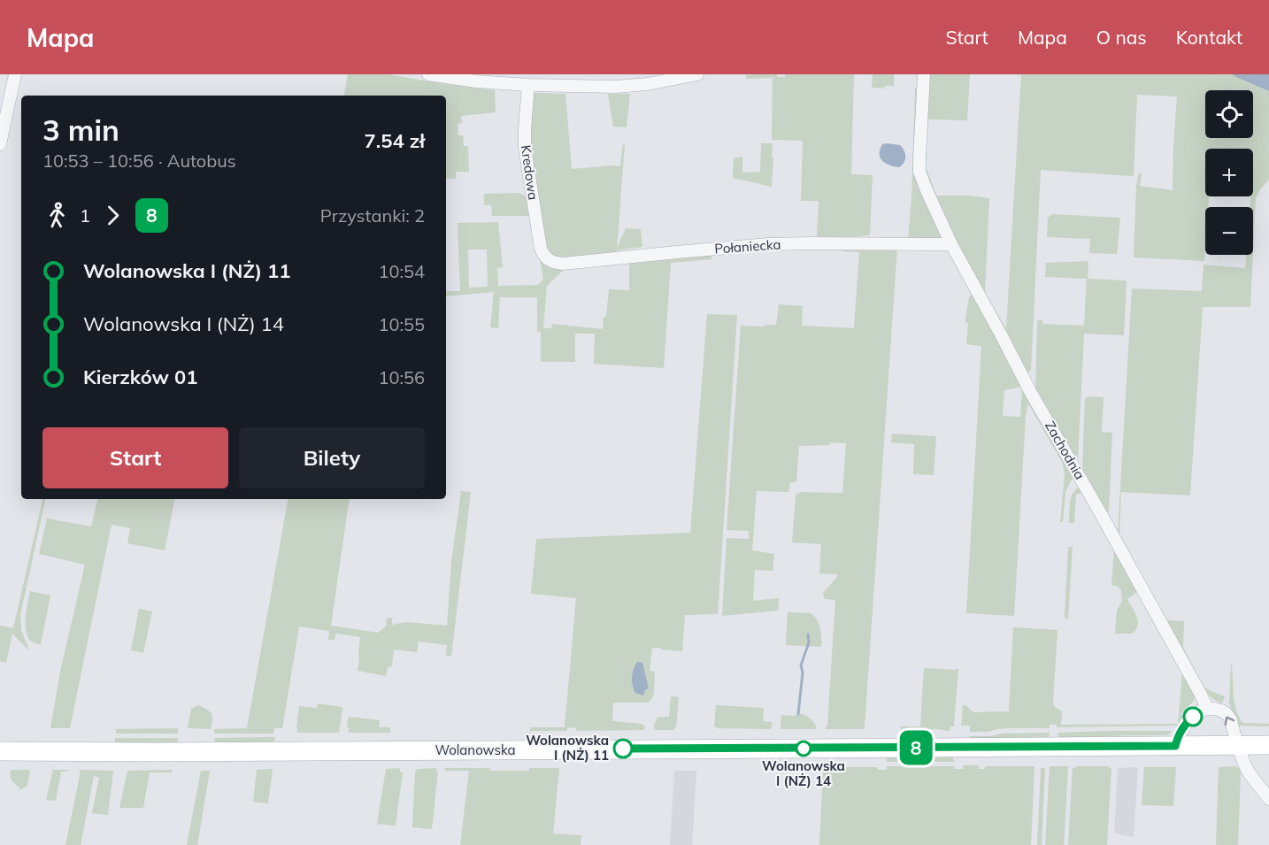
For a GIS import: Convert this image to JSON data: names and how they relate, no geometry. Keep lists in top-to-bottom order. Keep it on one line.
{"streets":{"main road":["Wolanowska"],"street":["Kredowa","Połaniecka","Zachodnia"]},"crossings":[["Kredowa","Połaniecka"],["Połaniecka","Zachodnia"]],"places":["Wolanowska I (NŻ) 11","Wolanowska I (NŻ) 14"],"lines":["bus line 8"],"page":{"header":"Mapa","nav":["Start","Mapa","O nas","Kontakt"],"on_map":"8","map_buttons":["+","−"],"heading":["3 min","10:53 – 10:56 · Autobus","7.54 zł"],"legs":["1","8","Przystanki: 2"],"list":[{"name":"Wolanowska I (NŻ) 11","value":"10:54"},{"name":"Wolanowska I (NŻ) 14","value":"10:55"},{"name":"Kierzków 01","value":"10:56"}],"buttons":["Start","Bilety"]}}
